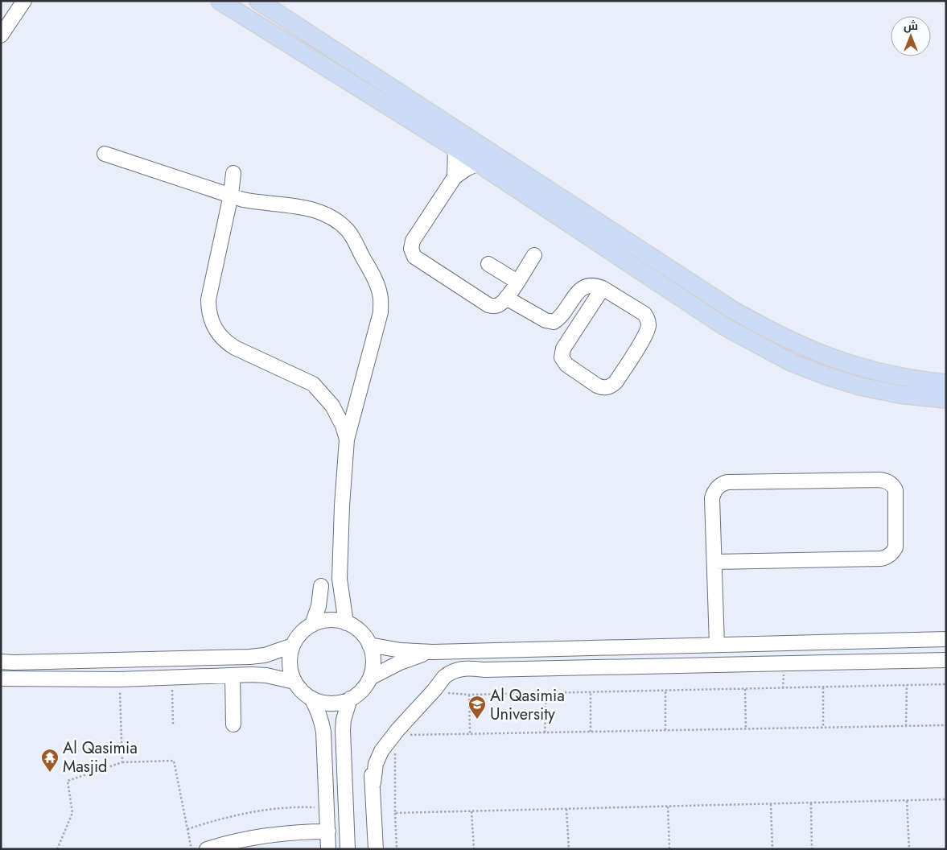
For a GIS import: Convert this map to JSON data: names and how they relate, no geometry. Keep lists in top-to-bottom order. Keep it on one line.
{"places":{"school or university":["Al Qasimia University"],"temple":["Al Qasimia Masjid"]},"north":"top"}
